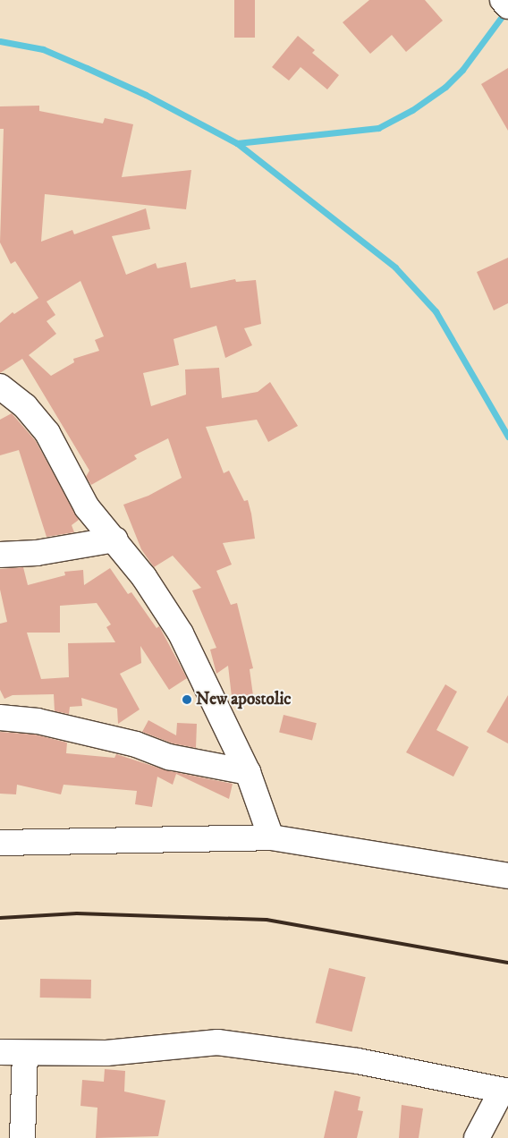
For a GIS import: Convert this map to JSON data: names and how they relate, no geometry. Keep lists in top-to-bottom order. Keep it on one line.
{"places":["New apostolic"]}
